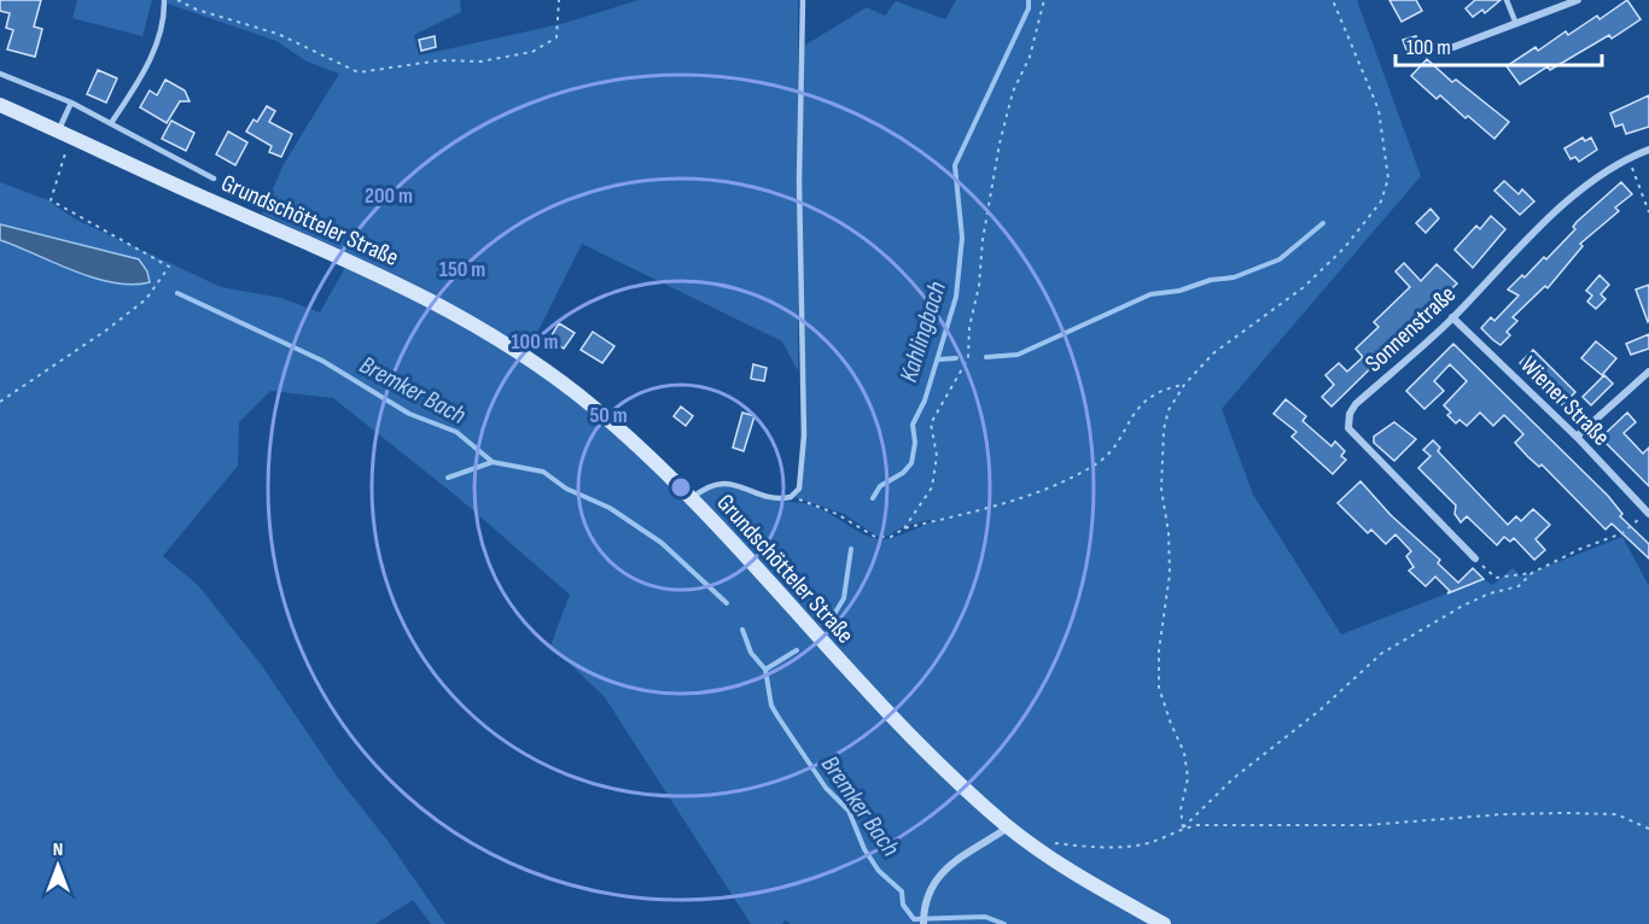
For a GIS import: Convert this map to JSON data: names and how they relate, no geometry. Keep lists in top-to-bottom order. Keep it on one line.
{"streets":{"main road":["Grundschötteler Straße"],"street":["Sonnenstraße","Wiener Straße"]},"crossings":[["Sonnenstraße","Wiener Straße"]],"water":["Kahlingbach","Bremker Bach"],"scale_bar":"100 m","north":"top","rings":["200 m","150 m","100 m","50 m"]}
